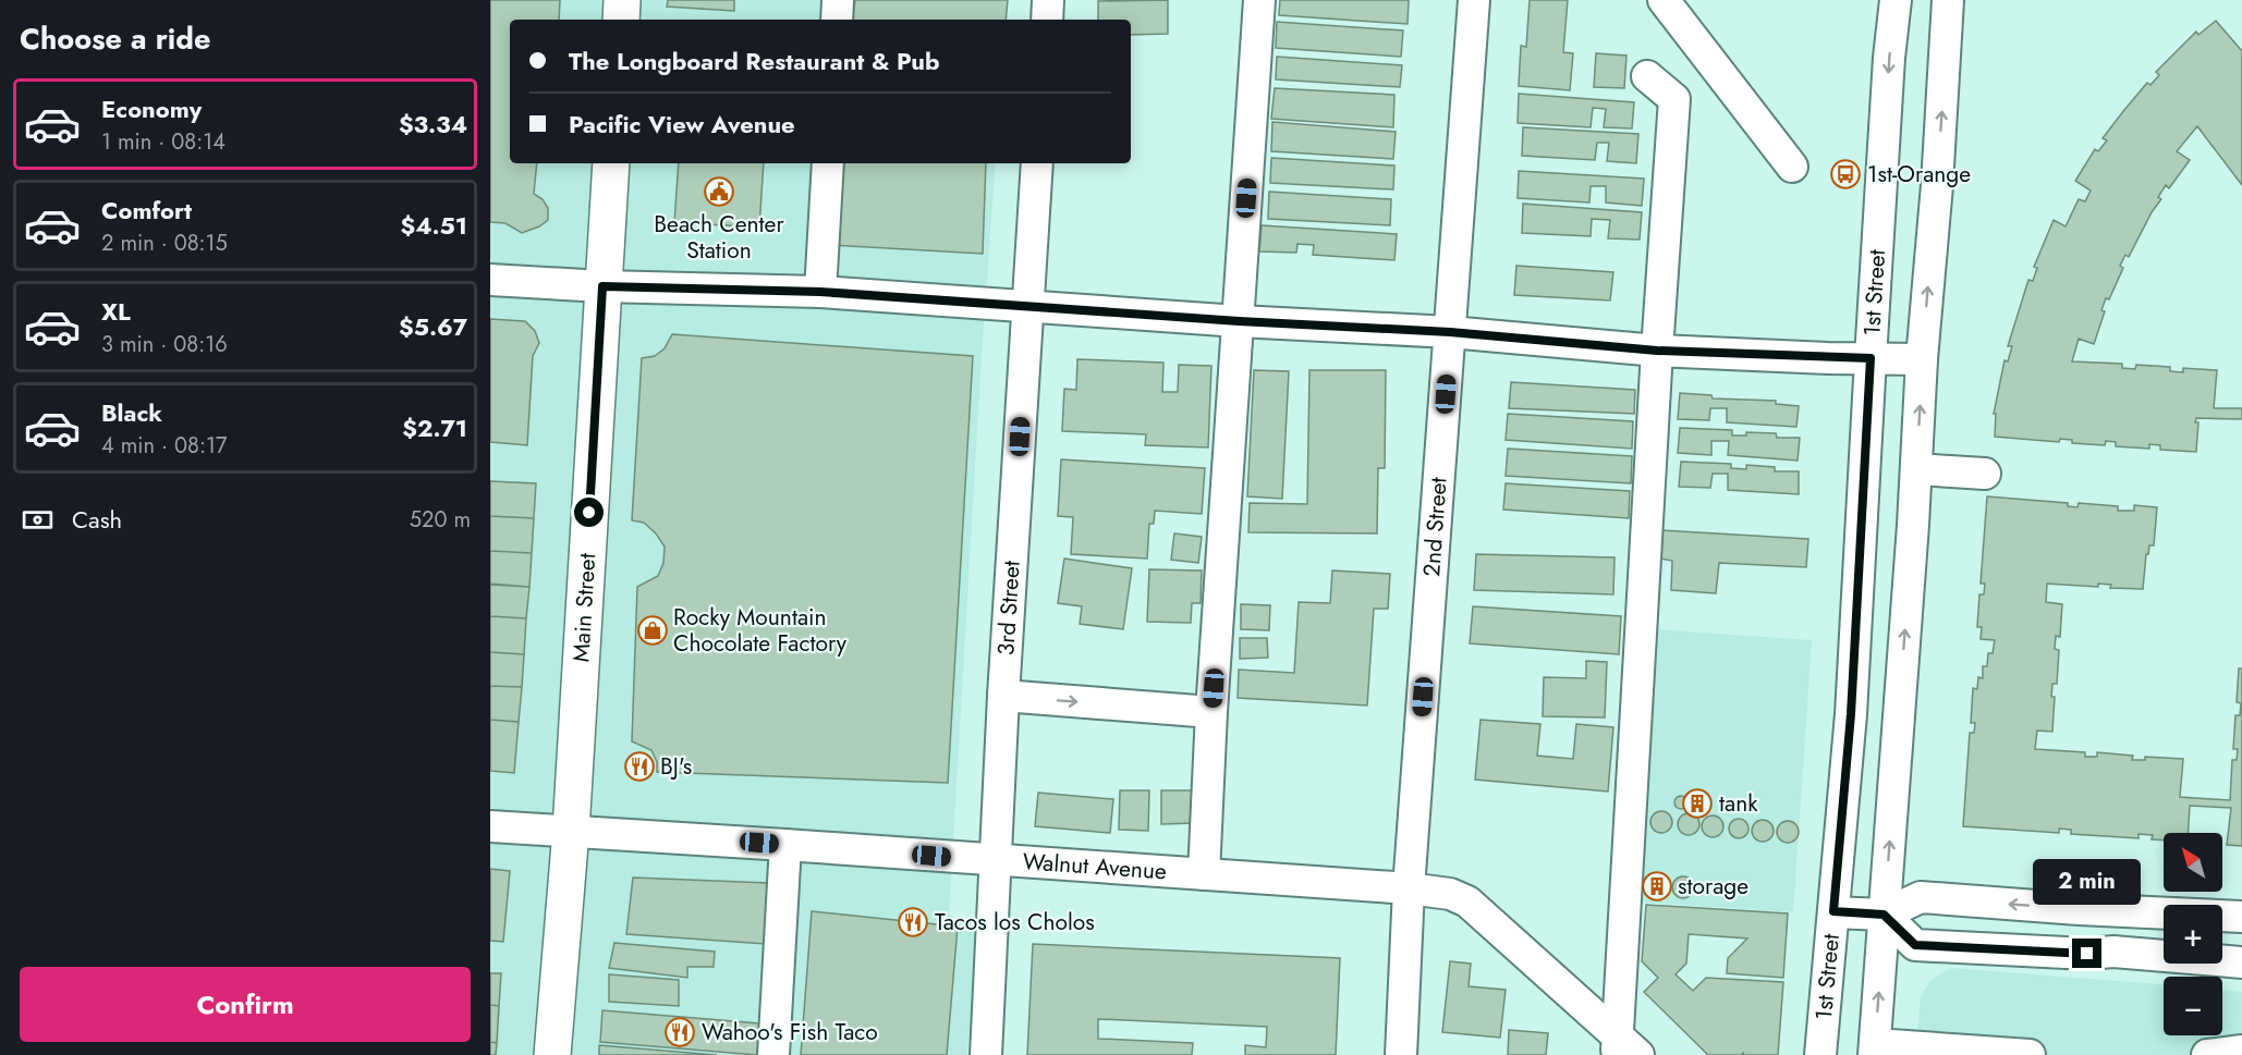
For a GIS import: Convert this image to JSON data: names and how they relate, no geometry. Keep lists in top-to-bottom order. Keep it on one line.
{"streets":{"main road":["Main Street"],"street":["1st Street","2nd Street","3rd Street","Walnut Avenue"]},"crossings":[["2nd Street","Walnut Avenue"],["Main Street","Walnut Avenue"],["3rd Street","Walnut Avenue"]],"places":{"bus stop":["1st-Orange"],"public building":["Beach Center Station"],"shop":["Rocky Mountain Chocolate Factory"],"restaurant":["BJ's","Tacos los Cholos","Wahoo's Fish Taco"],"building":["tank","storage"]},"north":"top left","page":{"heading":"Choose a ride","banner":["The Longboard Restaurant & Pub","Pacific View Avenue"],"list":[{"name":"Economy","note":"1 min · 08:14","value":"$3.34"},{"name":"Comfort","note":"2 min · 08:15","value":"$4.51"},{"name":"XL","note":"3 min · 08:16","value":"$5.67"},{"name":"Black","note":"4 min · 08:17","value":"$2.71"}],"pay":["Cash","520 m"],"map_buttons":["+","−"],"bubble":"2 min","buttons":"Confirm"}}
